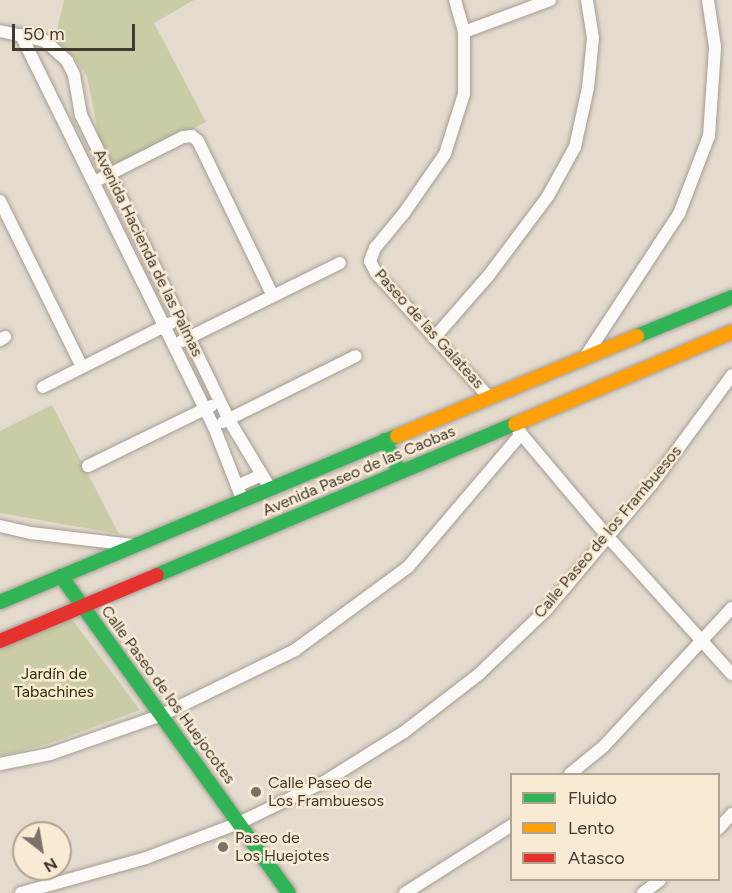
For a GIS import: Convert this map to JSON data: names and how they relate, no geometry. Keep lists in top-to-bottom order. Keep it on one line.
{"streets":{"main road":["Avenida Paseo de las Caobas","Calle Paseo de los Huejocotes"],"street":["Avenida Hacienda de las Palmas","Paseo de las Galateas","Calle Paseo de los Frambuesos"]},"crossings":[["Avenida Hacienda de las Palmas","Avenida Paseo de las Caobas"],["Paseo de las Galateas","Avenida Paseo de las Caobas"],["Avenida Paseo de las Caobas","Calle Paseo de los Huejocotes"],["Calle Paseo de los Frambuesos","Calle Paseo de los Huejocotes"]],"parks":["Jardín de Tabachines"],"places":["Calle Paseo de Los Frambuesos","Paseo de Los Huejotes"],"legend":["Fluido","Lento","Atasco"],"scale_bar":"50 m","north":"bottom right"}
